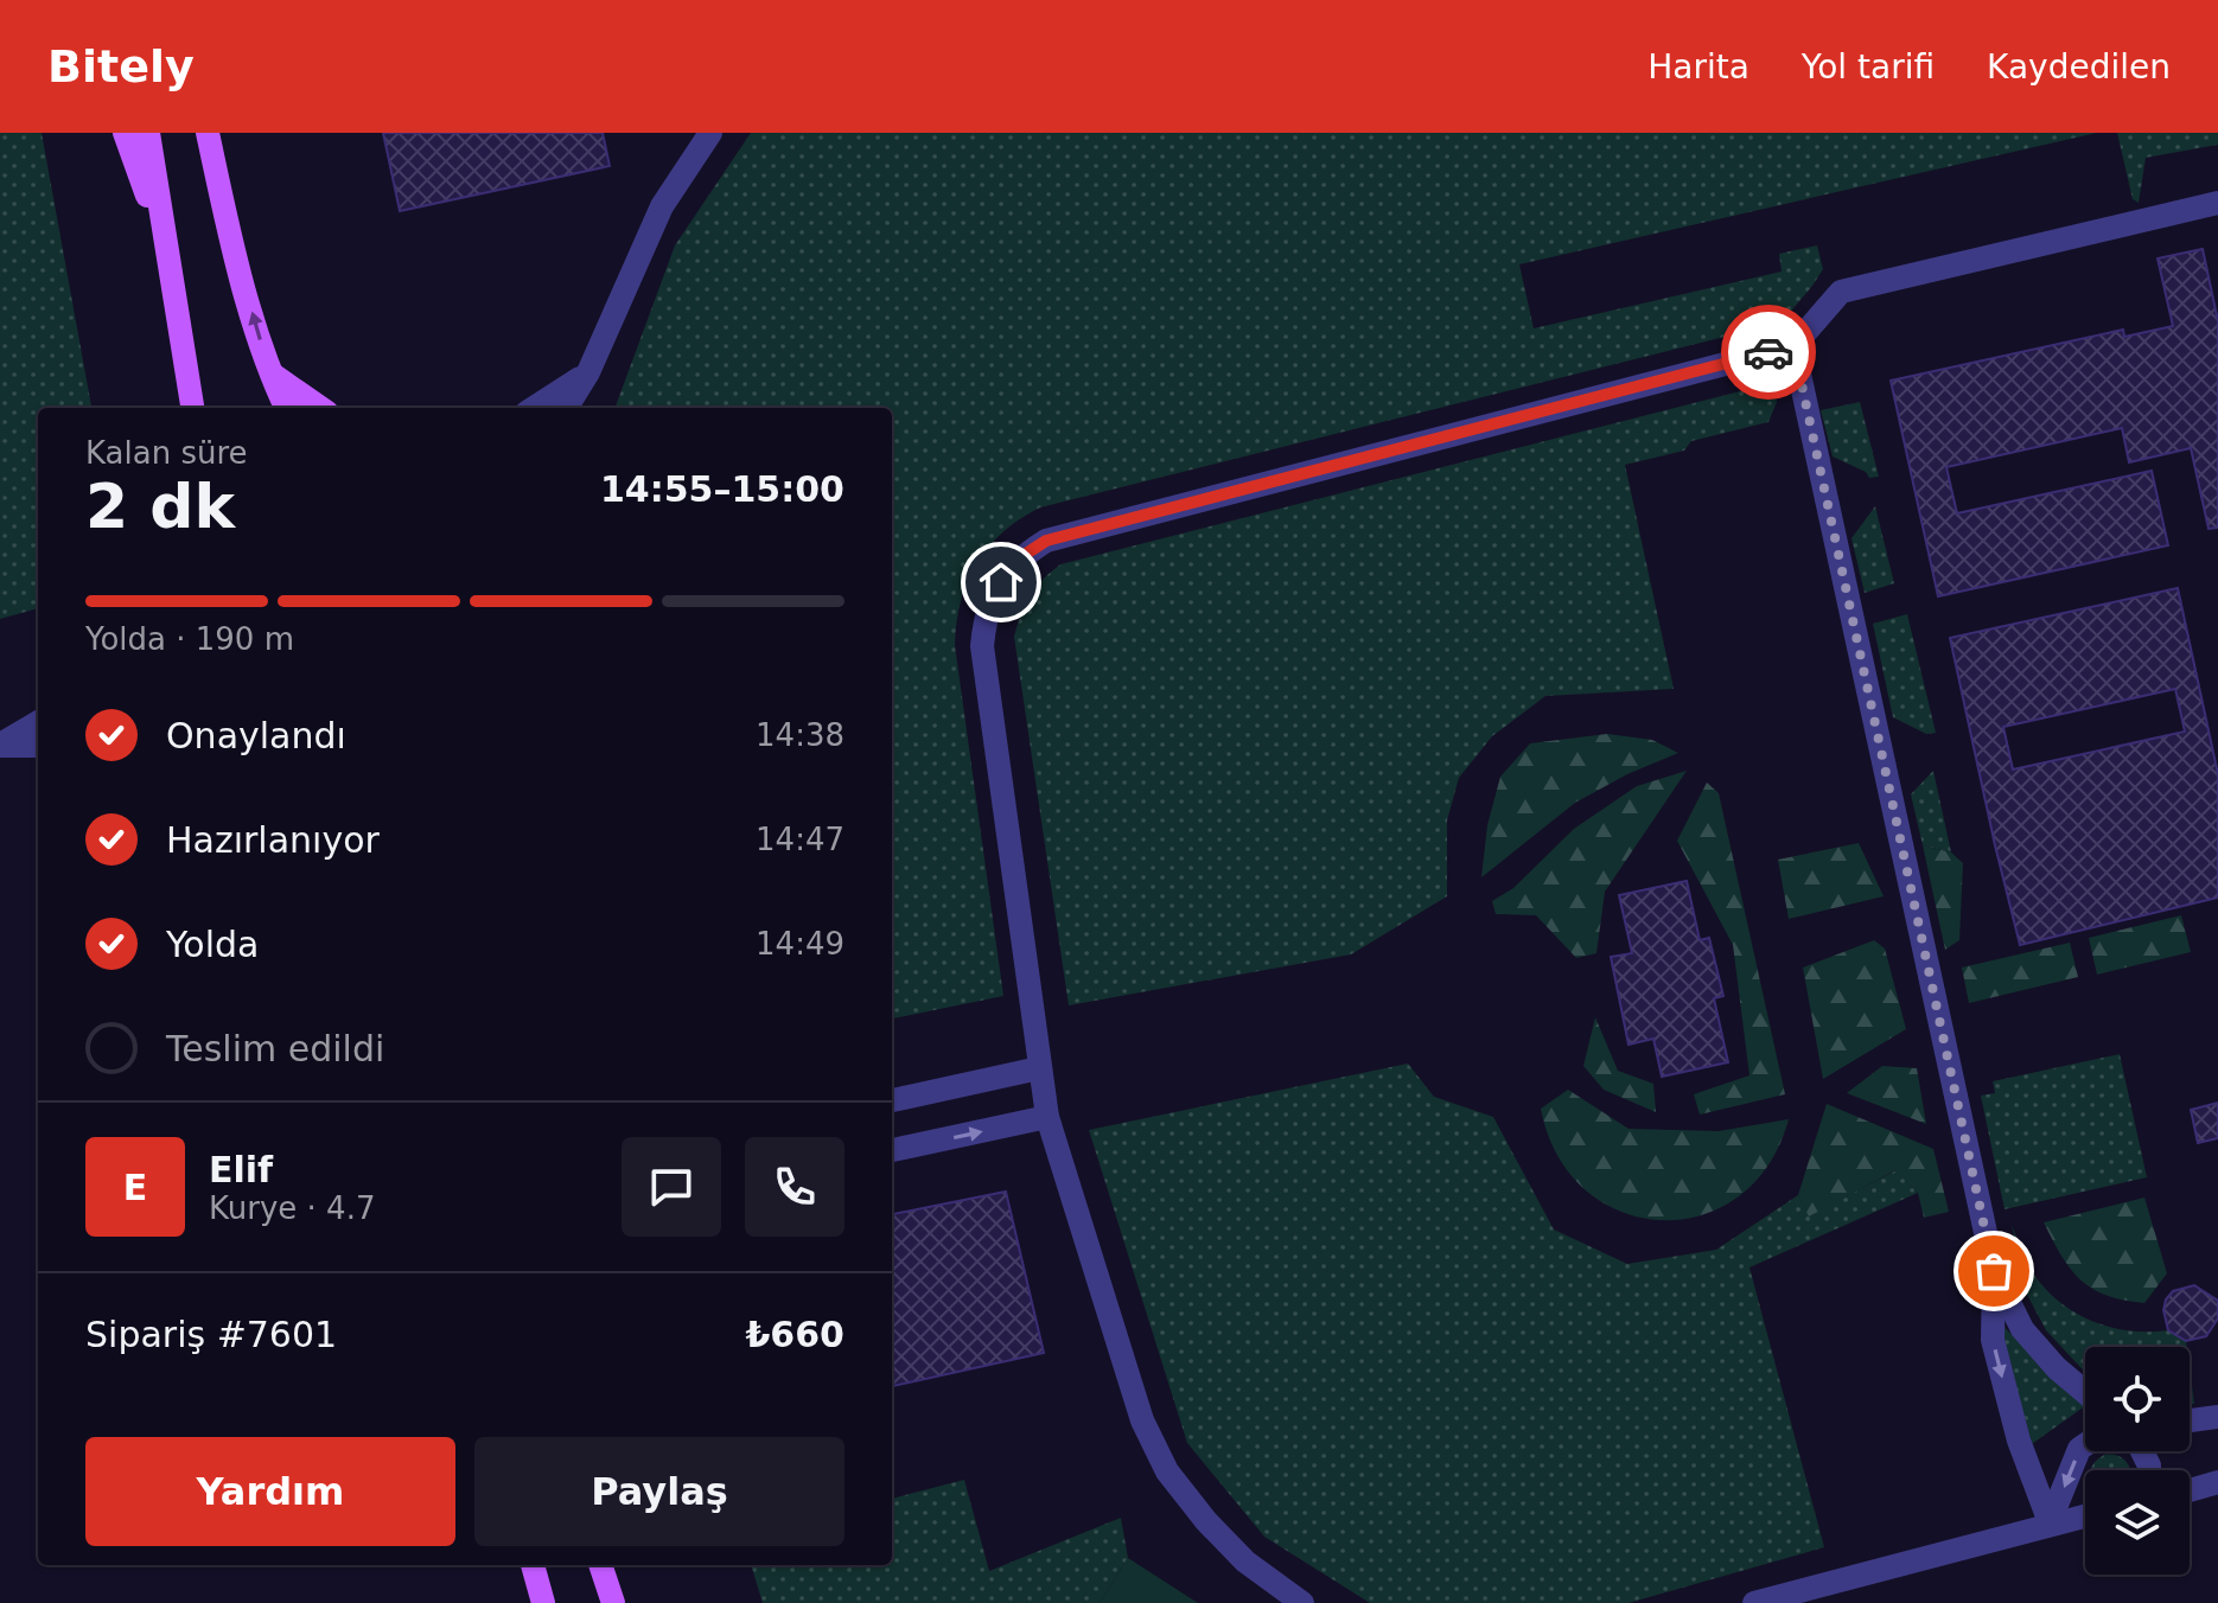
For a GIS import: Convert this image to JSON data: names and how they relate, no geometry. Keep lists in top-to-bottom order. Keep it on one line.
{"page":{"header":"Bitely","nav":["Harita","Yol tarifi","Kaydedilen"],"heading":["2 dk","Kalan süre","14:55–15:00"],"panel":["Elif","Kurye · 4.7","Sipariş #7601","₺660"],"bar":"Yolda · 190 m","list":[["Onaylandı","14:38"],["Hazırlanıyor","14:47"],["Yolda","14:49"],"Teslim edildi"],"round":"E","buttons":["Yardım","Paylaş"]}}
